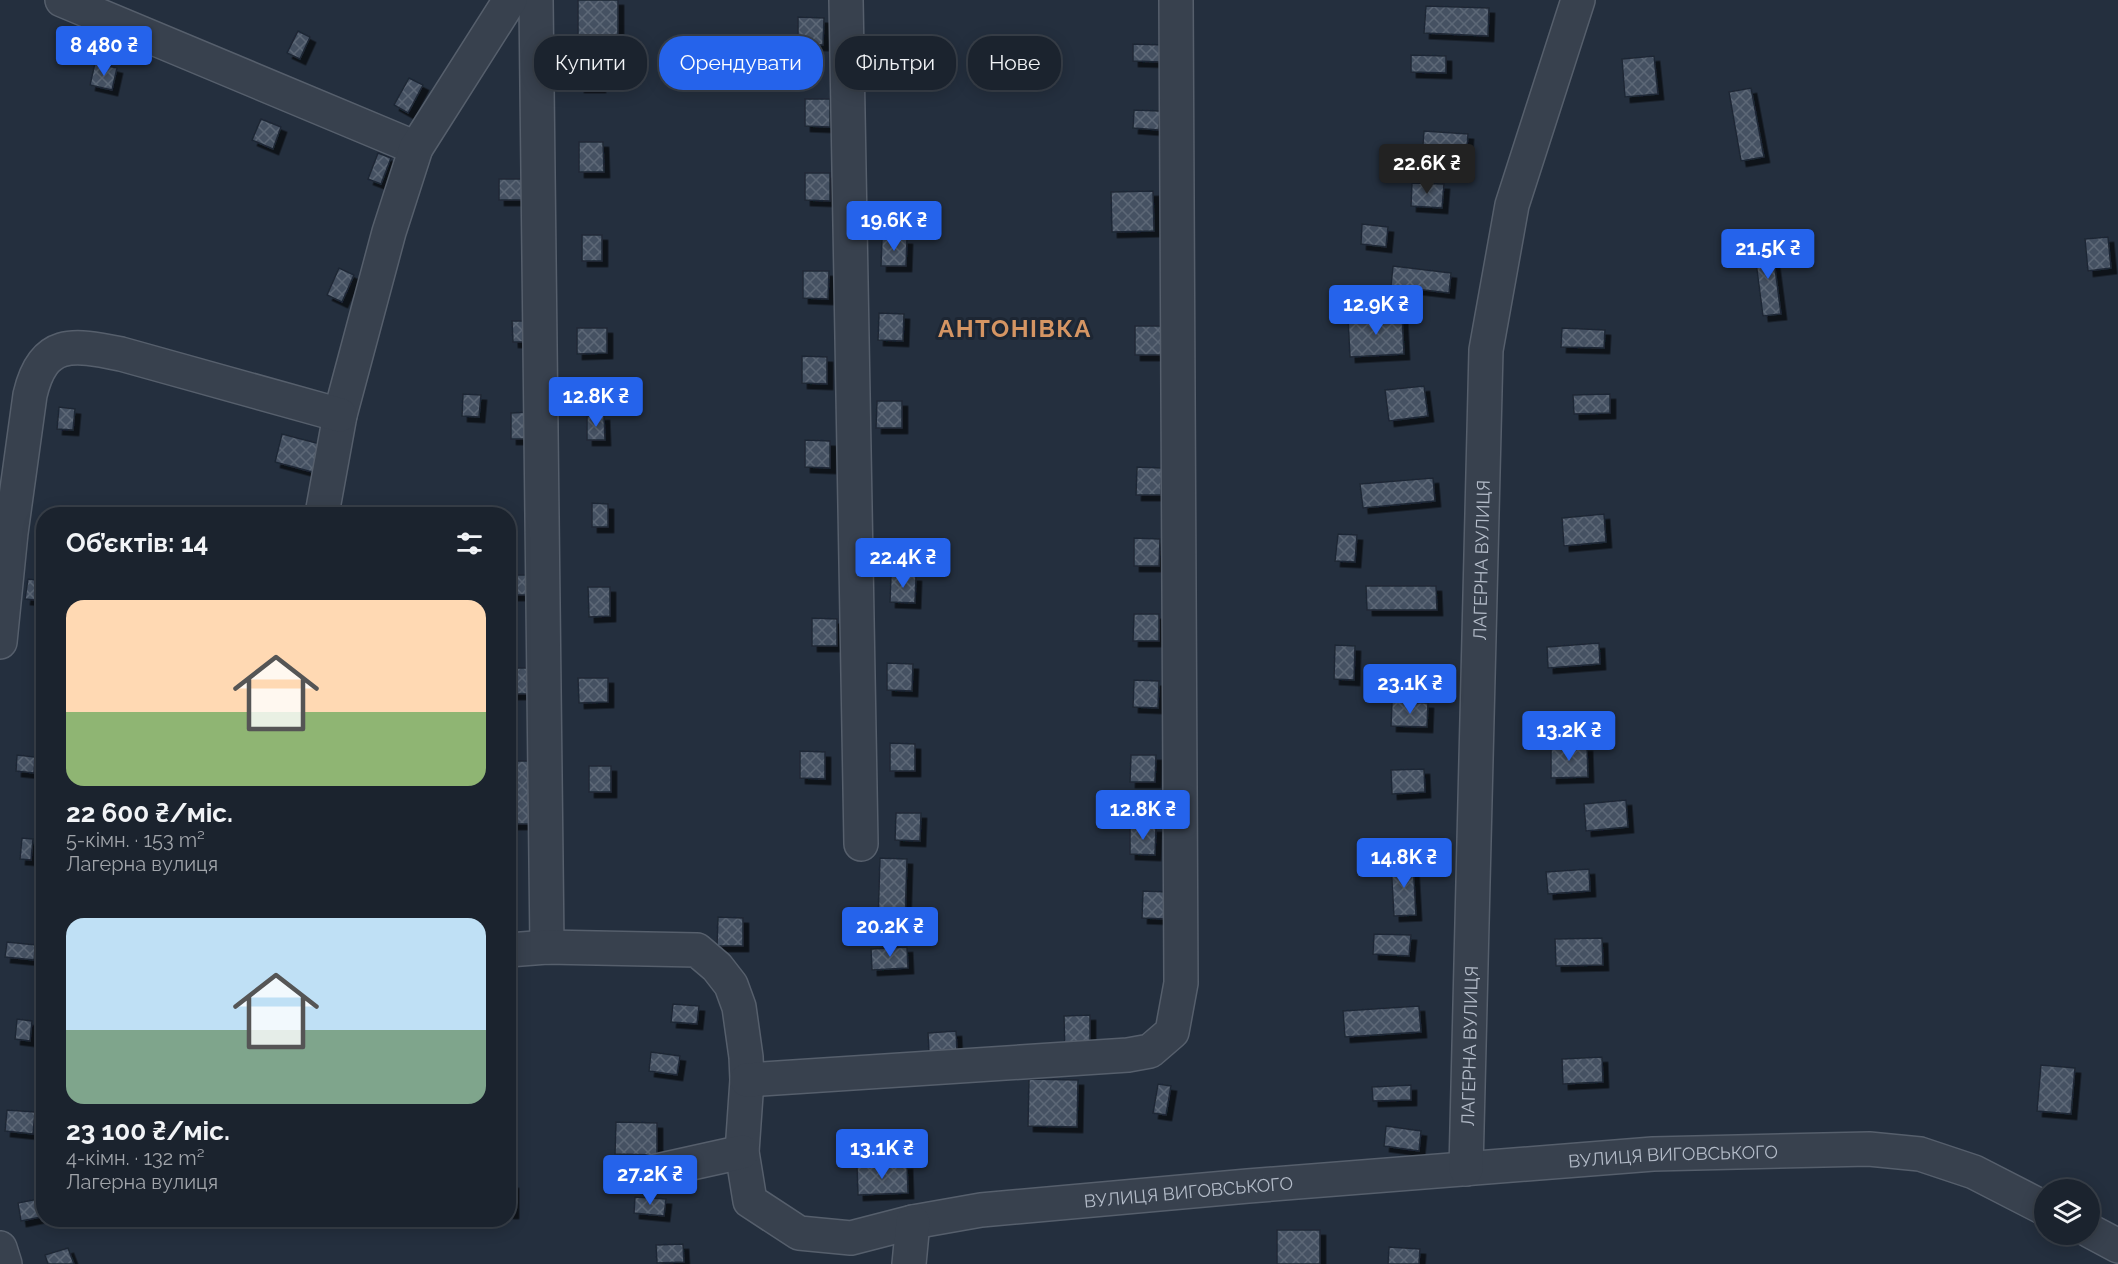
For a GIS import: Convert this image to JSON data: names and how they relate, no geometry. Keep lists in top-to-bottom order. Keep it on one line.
{"streets":{"street":["ЛАГЕРНА ВУЛИЦЯ","ВУЛИЦЯ ВИГОВСЬКОГО"]},"crossings":[["ЛАГЕРНА ВУЛИЦЯ","ВУЛИЦЯ ВИГОВСЬКОГО"]],"districts":["АНТОНІВКА"],"page":{"price":["8 480 ₴","22.6K ₴","19.6K ₴","21.5K ₴","12.9K ₴","12.8K ₴","22.4K ₴","23.1K ₴","13.2K ₴","12.8K ₴","14.8K ₴","20.2K ₴","13.1K ₴","27.2K ₴"],"chip":["Купити","Орендувати","Фільтри","Нове"],"heading":"Об’єктів: 14","list":[{"name":"22 600 ₴/міс.","note":"5-кімн. · 153 m² · Лагерна вулиця"},{"name":"23 100 ₴/міс.","note":"4-кімн. · 132 m² · Лагерна вулиця"}]}}
